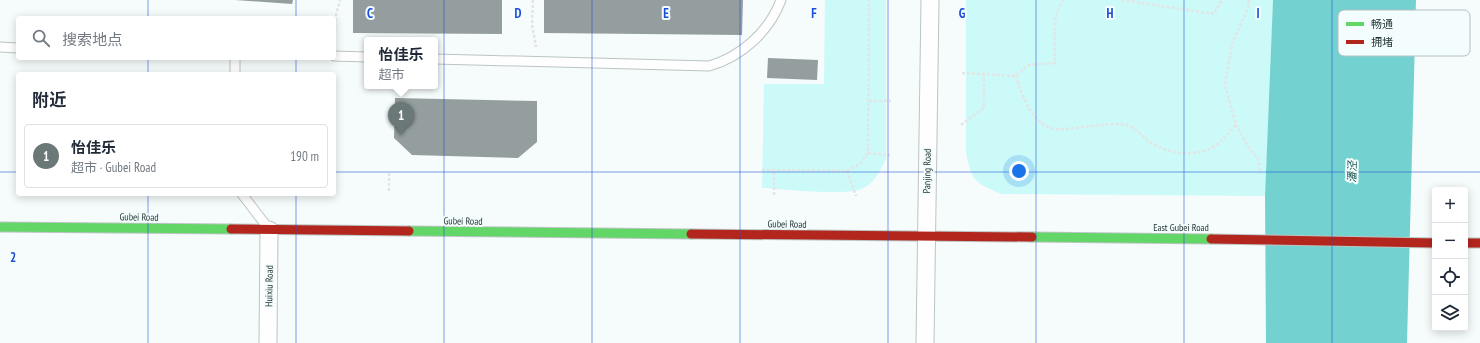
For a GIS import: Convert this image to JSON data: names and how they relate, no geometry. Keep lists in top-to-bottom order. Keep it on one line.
{"streets":{"street":["Panjing Road","Gubei Road","East Gubei Road","Huixiu Road"]},"crossings":[["Panjing Road","Gubei Road"],["Panjing Road","East Gubei Road"],["Gubei Road","East Gubei Road"],["Gubei Road","Huixiu Road"]],"water":["潘泾"],"legend":["畅通","拥堵"],"page":{"search":"搜索地点","popup":["怡佳乐","超市"],"heading":"附近","pins":"1","list":[{"mark":"1","name":"怡佳乐","note":"超市 · Gubei Road","value":"190 m"}],"map_buttons":["+","−"]},"grid":{"columns":["C","D","E","F","G","H","I"],"rows":["2"]}}
